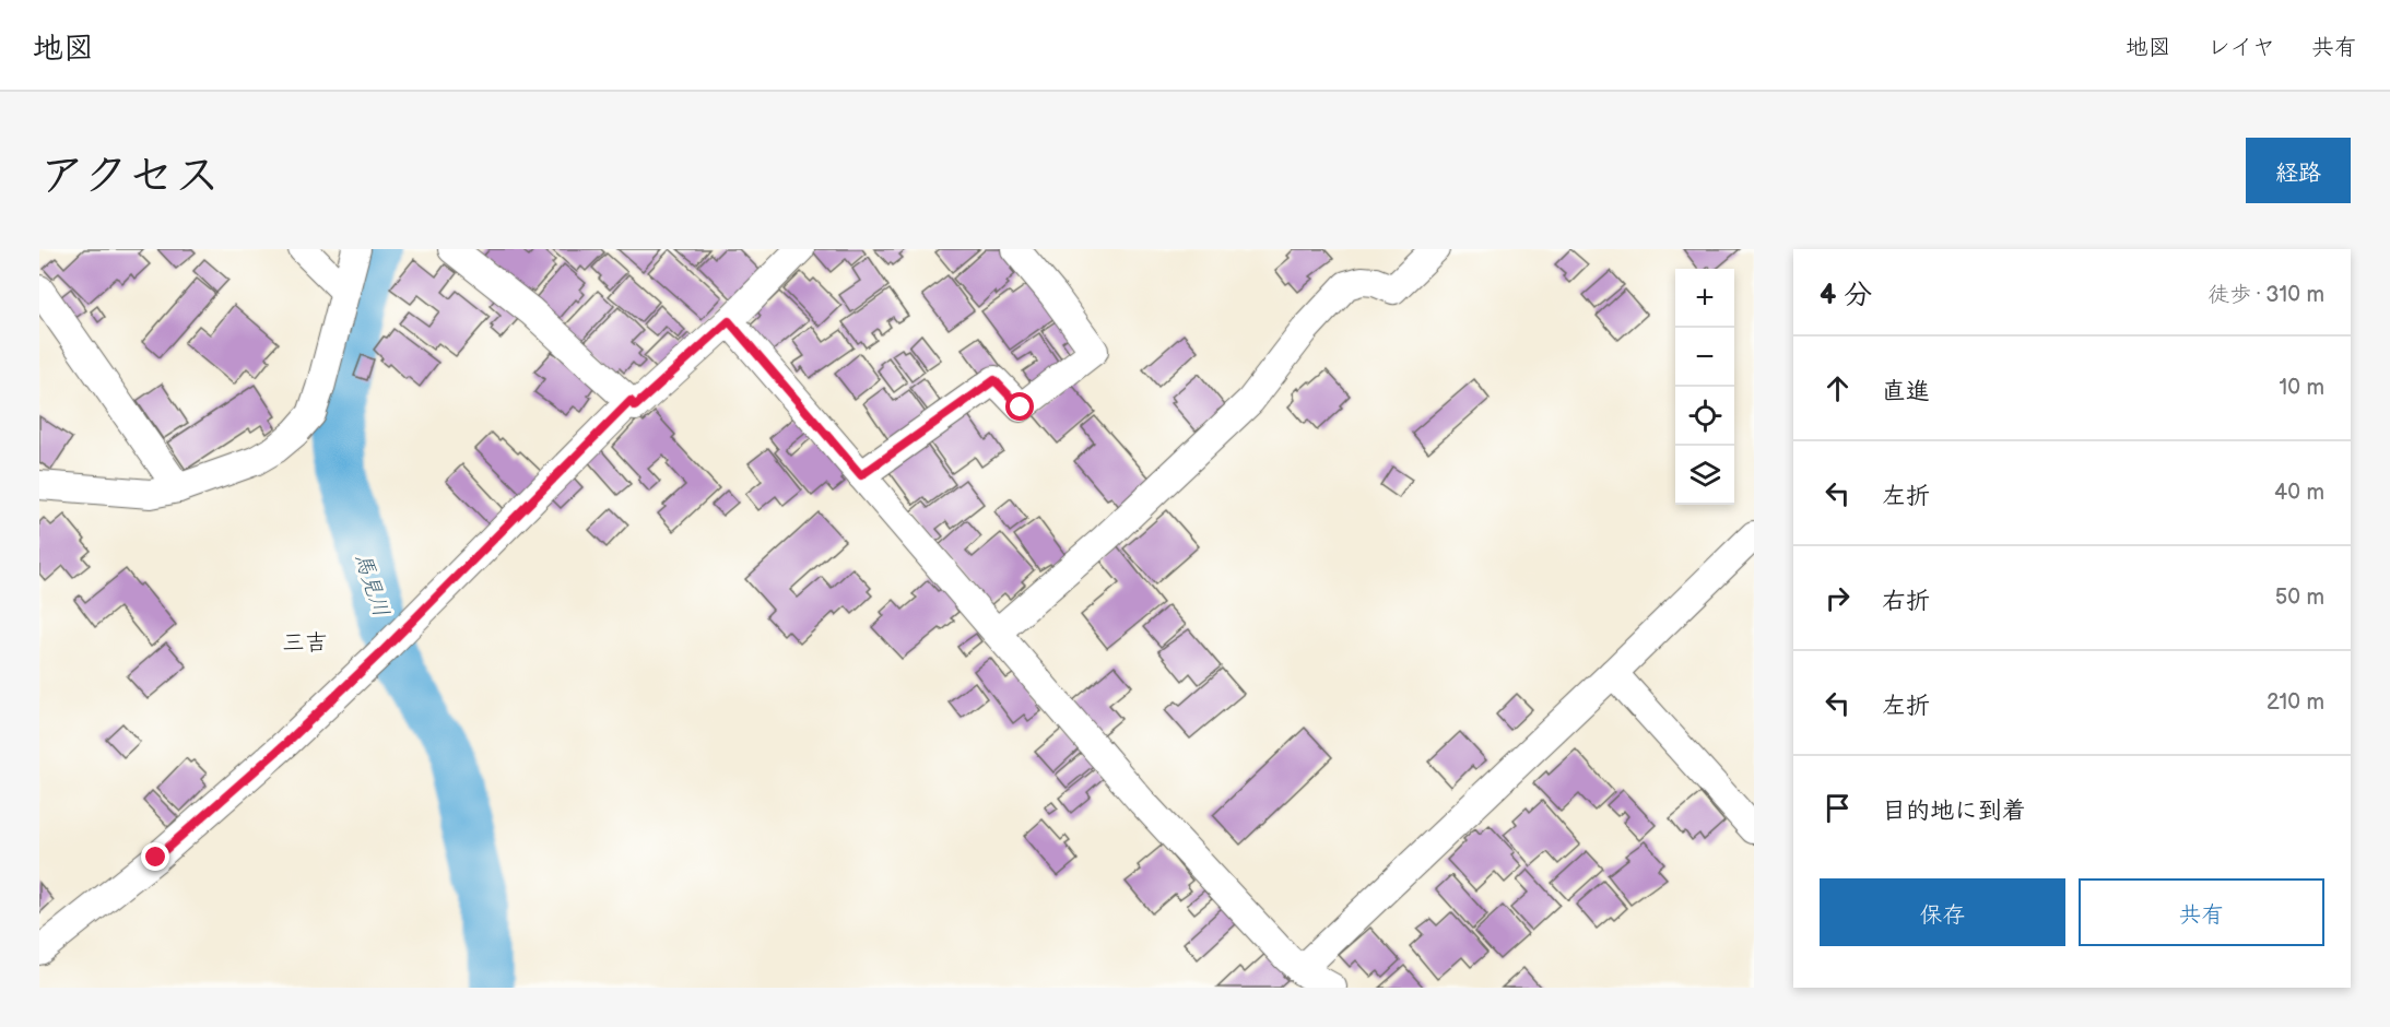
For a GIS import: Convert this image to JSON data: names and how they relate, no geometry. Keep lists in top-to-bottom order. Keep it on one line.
{"districts":["三吉"],"water":["馬見川"],"page":{"header":"地図","nav":["地図","レイヤ","共有"],"title":"アクセス","buttons":["経路",["保存","共有"]],"heading":["4 分","徒歩 · 310 m"],"map_buttons":["+","−"],"list":[["直進","10 m"],["左折","40 m"],["右折","50 m"],["左折","210 m"],"目的地に到着"]}}
